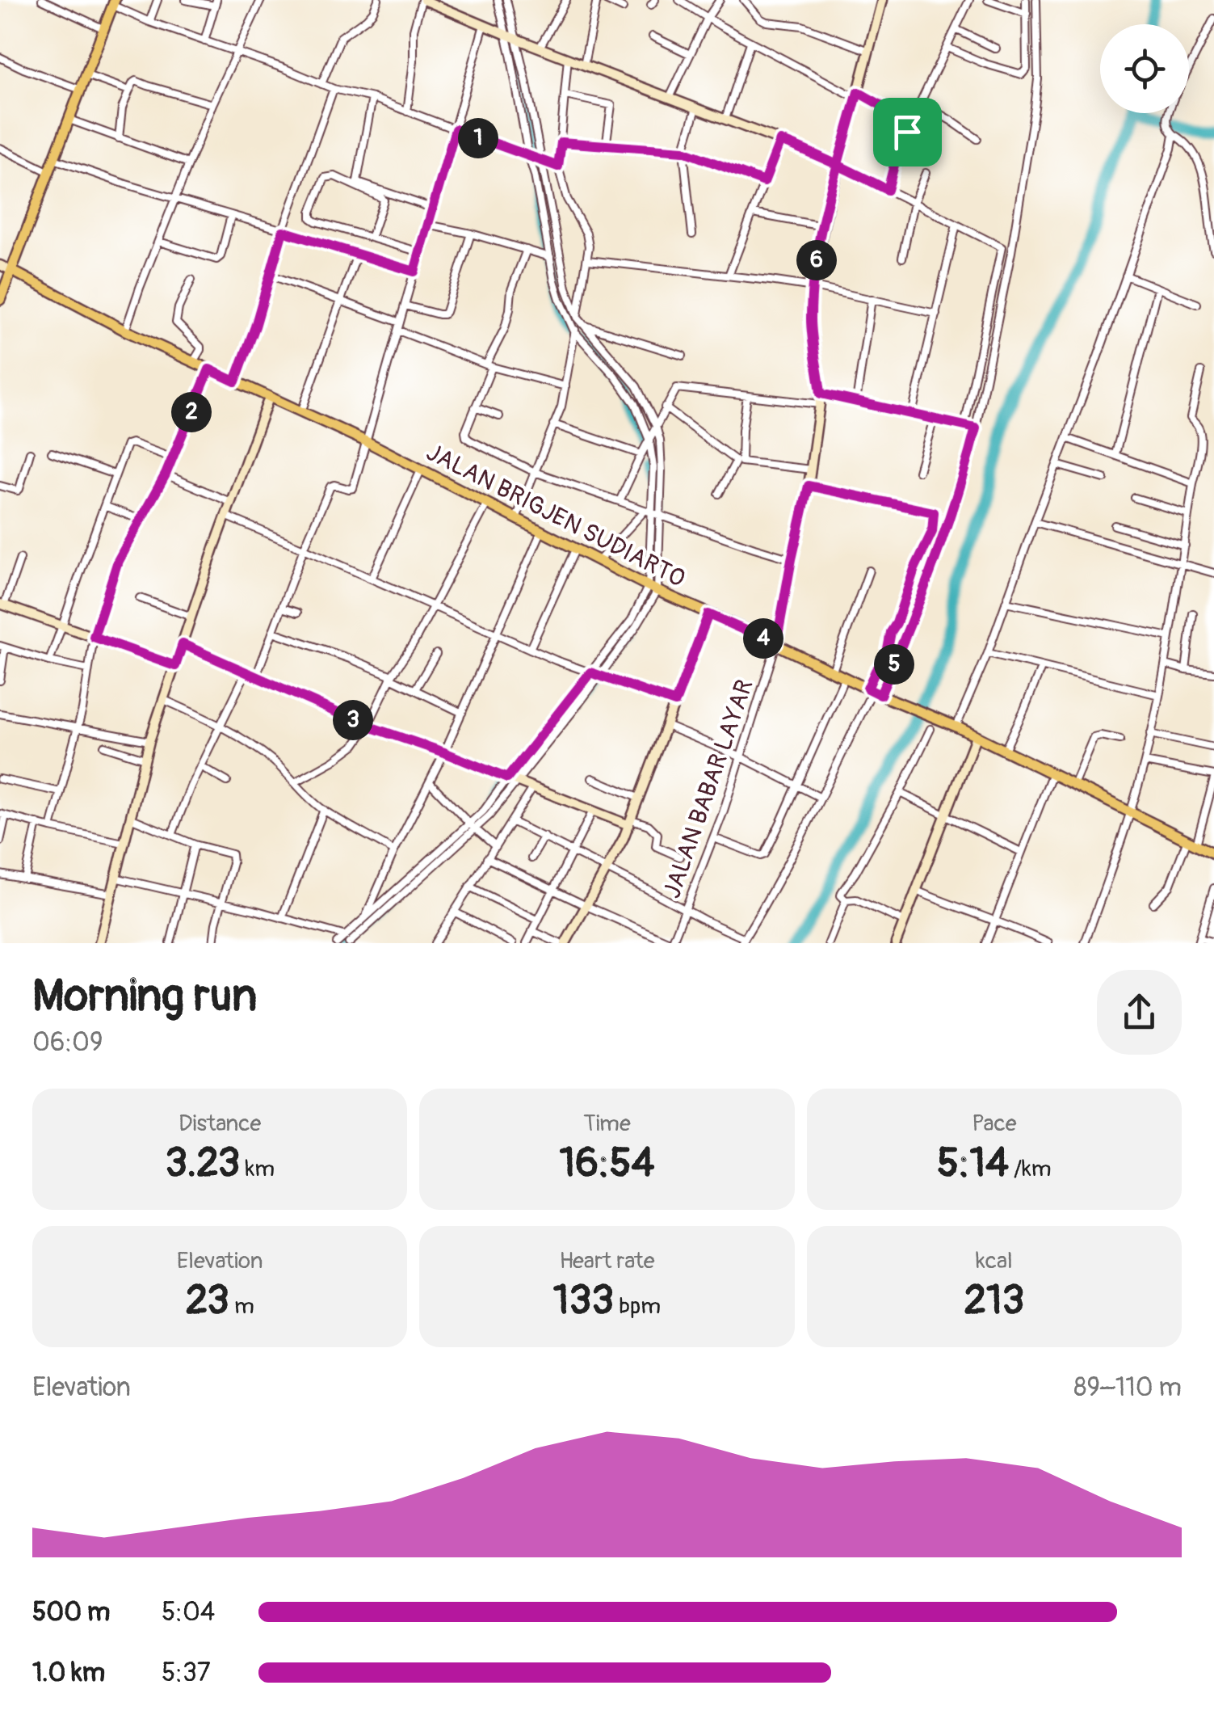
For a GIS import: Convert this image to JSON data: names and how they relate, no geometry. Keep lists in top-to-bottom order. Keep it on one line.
{"streets":{"main road":["JALAN BRIGJEN SUDIARTO"],"street":["JALAN BABAR LAYAR"]},"crossings":[["JALAN BRIGJEN SUDIARTO","JALAN BABAR LAYAR"]],"page":{"pins":["1","6","2","4","5","3"],"heading":["Morning run","06:09"],"stats":[["Distance","3.23 km"],["Time","16:54"],["Pace","5:14 /km"],["Elevation","23 m"],["Heart rate","133 bpm"],["kcal","213"]],"chart":["Elevation","89–110 m"],"list":[{"name":"500 m","note":"5:04"},{"name":"1.0 km","note":"5:37"}]}}
